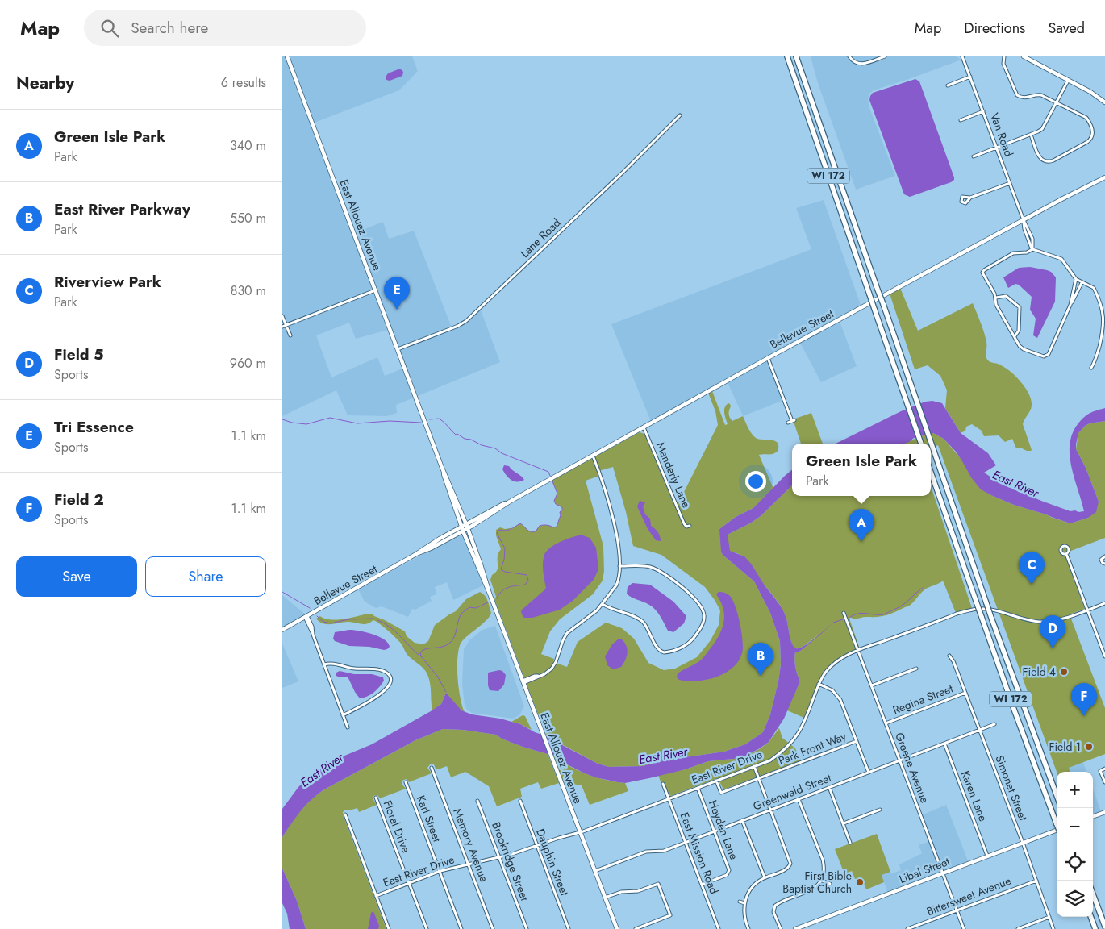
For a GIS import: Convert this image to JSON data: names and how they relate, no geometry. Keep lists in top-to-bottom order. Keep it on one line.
{"streets":{"highway":["WI 172"],"street":["Van Road","East Allouez Avenue","Lane Road","Bellevue Street","Manderly Lane","Regina Street","Park Front Way","East River Drive","Greene Avenue","Simonet Street","Greenwald Street","Karen Lane","Karl Street","Floral Drive","Heyden Lane","Memory Avenue","East Mission Road","Brookridge Street","Dauphin Street","Libal Street","Bittersweet Avenue"]},"crossings":[["Van Road","Bellevue Street"],["East Allouez Avenue","Lane Road"],["East Allouez Avenue","Bellevue Street"],["East Allouez Avenue","East River Drive"],["East Allouez Avenue","Greenwald Street"],["Bellevue Street","Manderly Lane"],["Regina Street","Greene Avenue"],["Regina Street","Simonet Street"],["Park Front Way","East River Drive"],["East River Drive","Greene Avenue"],["East River Drive","Karl Street"],["East River Drive","Floral Drive"],["East River Drive","Heyden Lane"],["East River Drive","Memory Avenue"],["East River Drive","East Mission Road"],["East River Drive","Brookridge Street"],["East River Drive","Dauphin Street"],["Greene Avenue","Greenwald Street"],["Greene Avenue","Libal Street"],["Greene Avenue","Bittersweet Avenue"],["Simonet Street","Greenwald Street"],["Simonet Street","Libal Street"],["Simonet Street","Bittersweet Avenue"],["Greenwald Street","Karen Lane"],["Greenwald Street","Heyden Lane"],["Greenwald Street","East Mission Road"],["Karen Lane","Libal Street"],["Heyden Lane","East Mission Road"]],"water":["East River"],"places":["Field 4","Field 1","First Bible Baptist Church"],"page":{"header":"Map","search":"Search here","nav":["Map","Directions","Saved"],"heading":["Nearby","6 results"],"list":[{"mark":"A","name":"Green Isle Park","note":"Park","value":"340 m"},{"mark":"B","name":"East River Parkway","note":"Park","value":"550 m"},{"mark":"C","name":"Riverview Park","note":"Park","value":"830 m"},{"mark":"D","name":"Field 5","note":"Sports","value":"960 m"},{"mark":"E","name":"Tri Essence","note":"Sports","value":"1.1 km"},{"mark":"F","name":"Field 2","note":"Sports","value":"1.1 km"}],"pins":["E","A","C","D","B","F"],"popup":["Green Isle Park","Park"],"buttons":["Save","Share"],"map_buttons":["+","−"]}}
